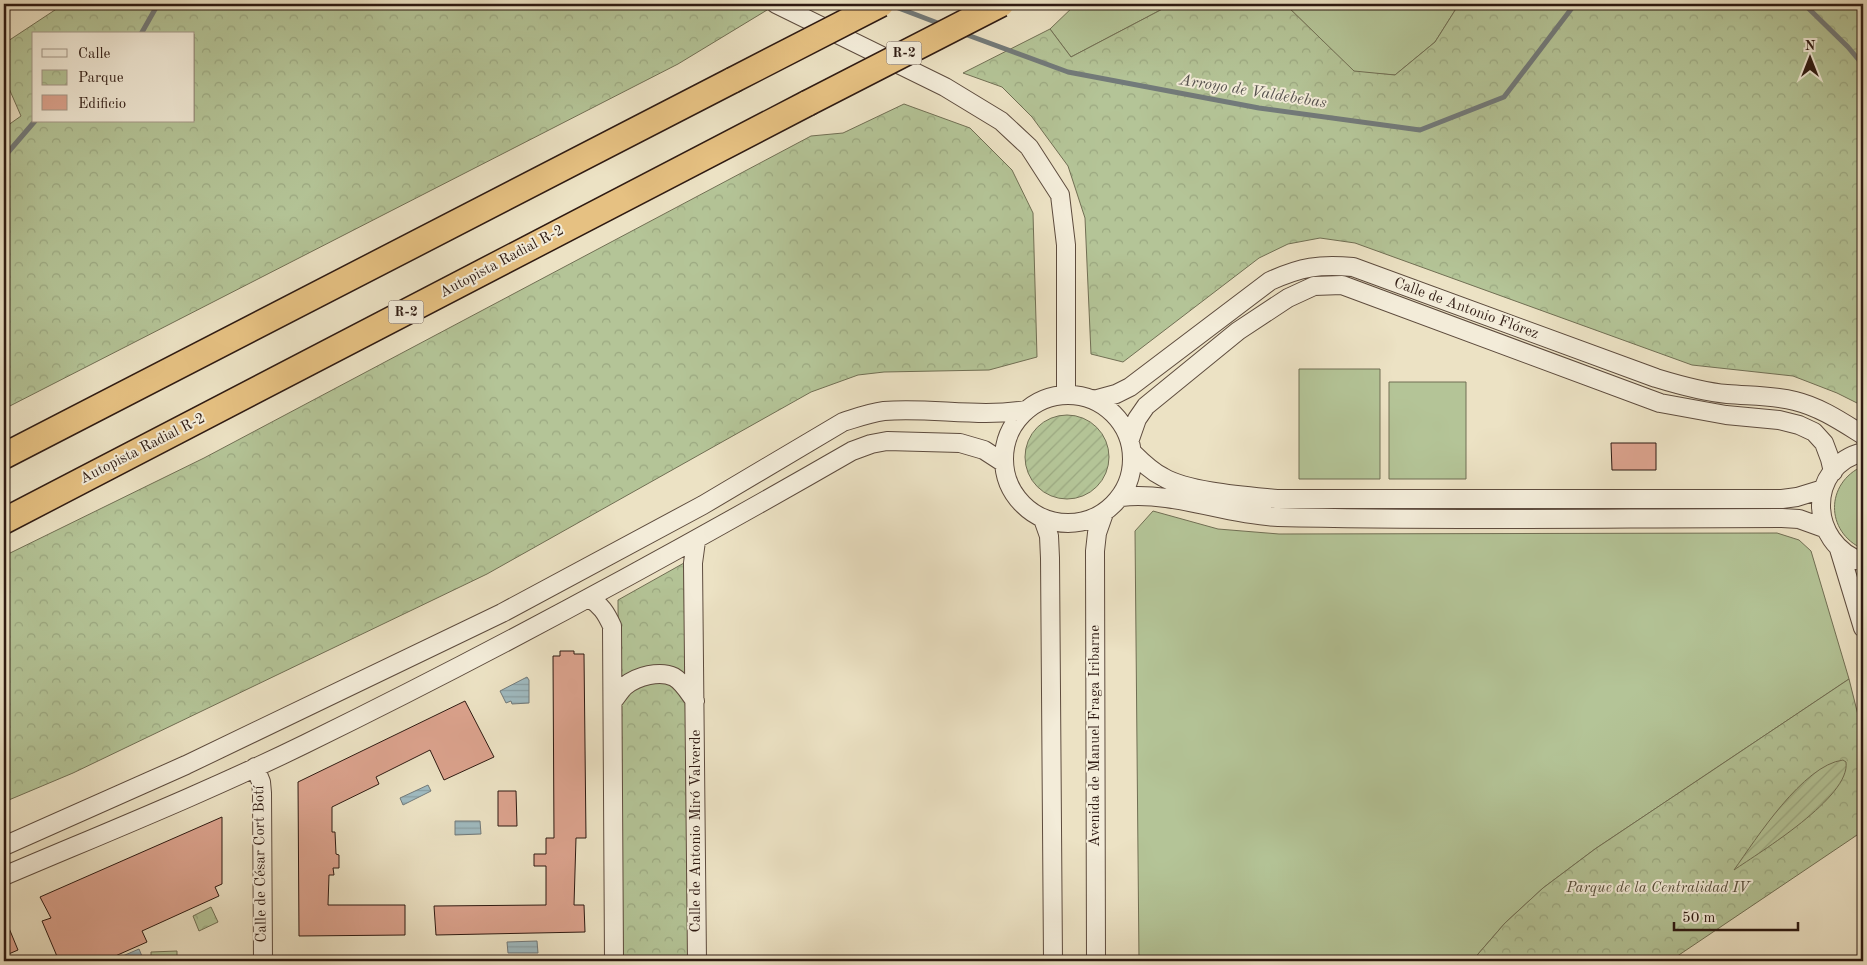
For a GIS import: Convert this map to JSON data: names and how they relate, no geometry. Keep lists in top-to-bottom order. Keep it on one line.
{"streets":{"highway":["R-2","Autopista Radial R-2"],"street":["Calle de Antonio Flórez","Avenida de Manuel Fraga Iribarne","Calle de Antonio Miró Valverde","Calle de César Cort Botí"]},"crossings":[["Calle de Antonio Flórez","Avenida de Manuel Fraga Iribarne"]],"water":["Arroyo de Valdebebas"],"parks":["Parque de la Centralidad IV"],"legend":["Calle","Parque","Edificio"],"scale_bar":"50 m","north":"top"}
